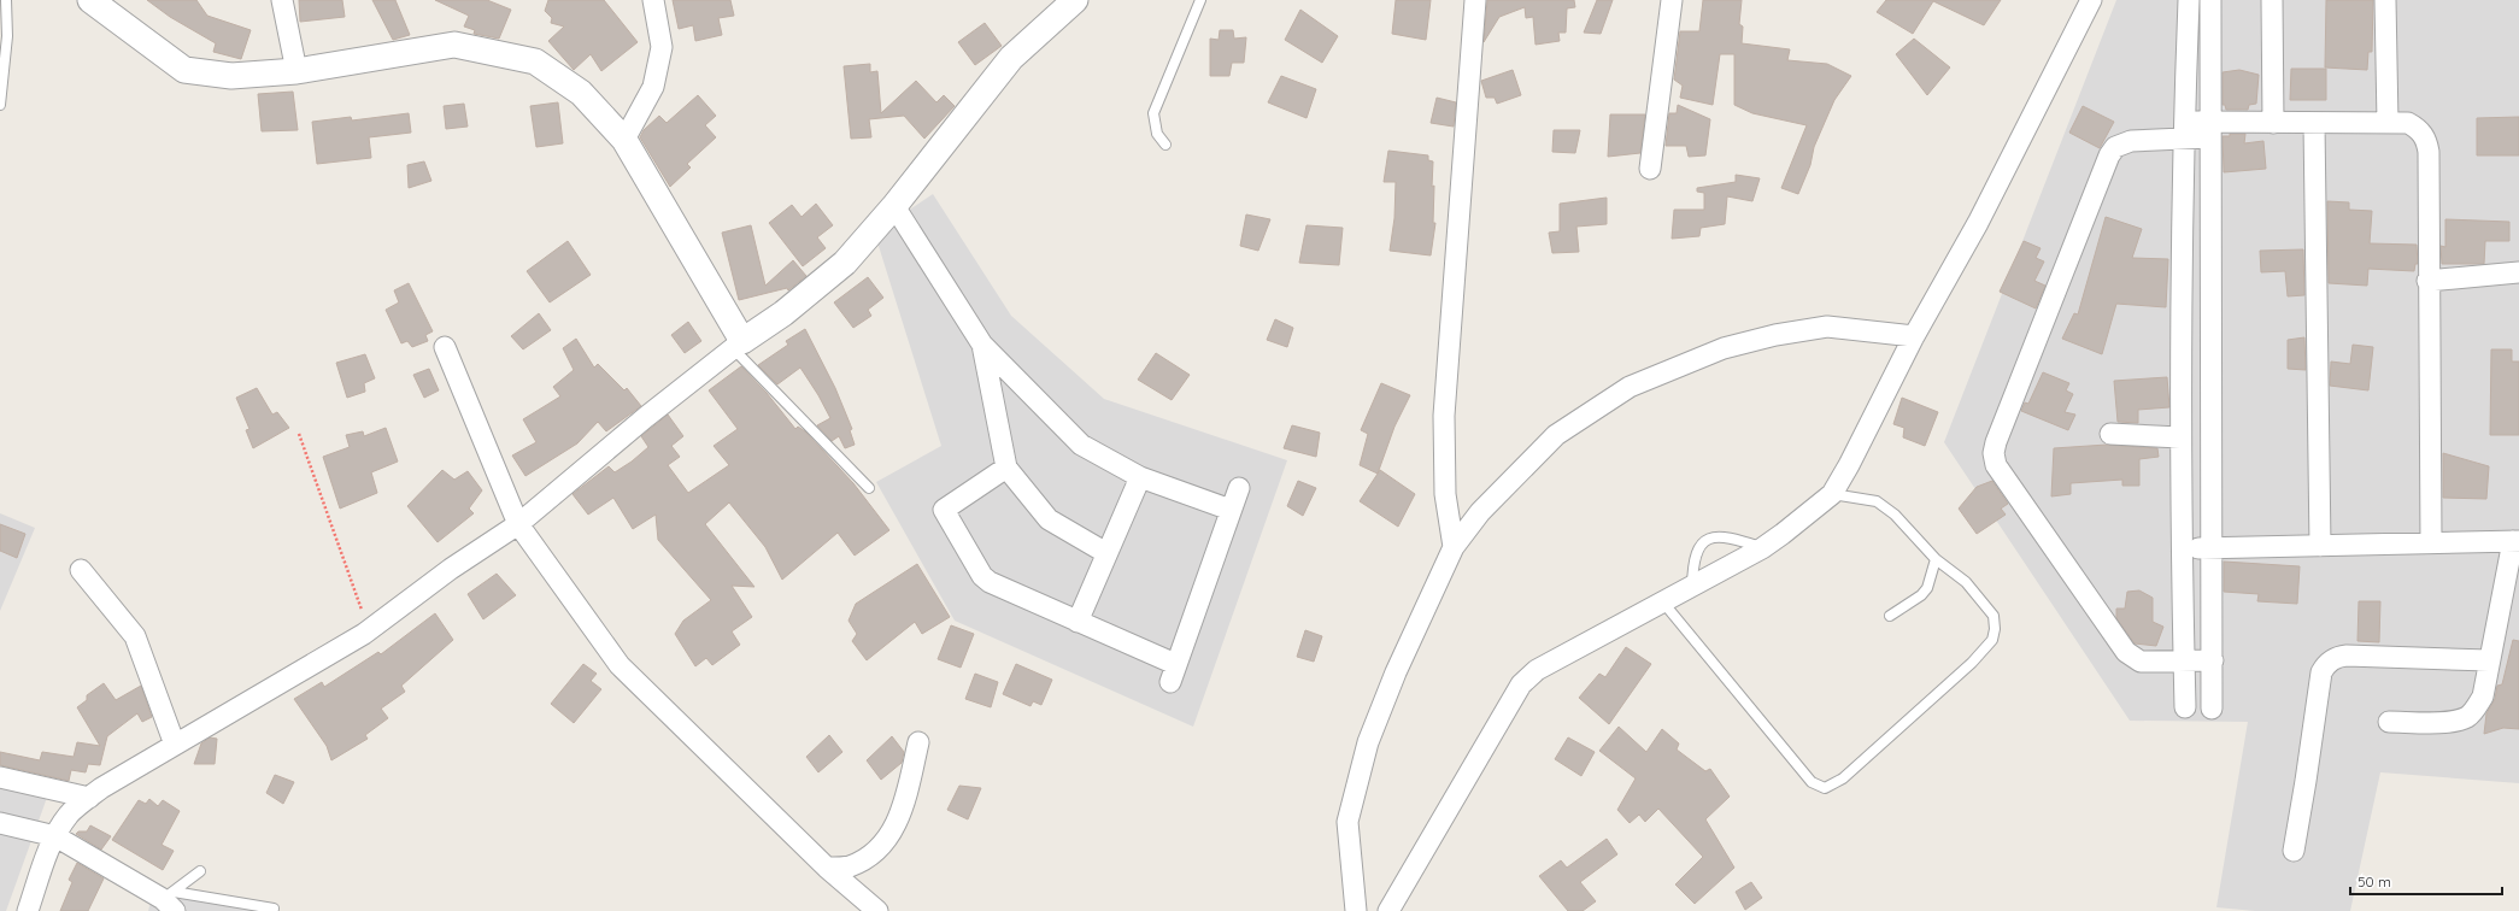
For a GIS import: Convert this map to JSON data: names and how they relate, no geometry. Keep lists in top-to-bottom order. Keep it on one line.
{"scale_bar":"50 m"}
